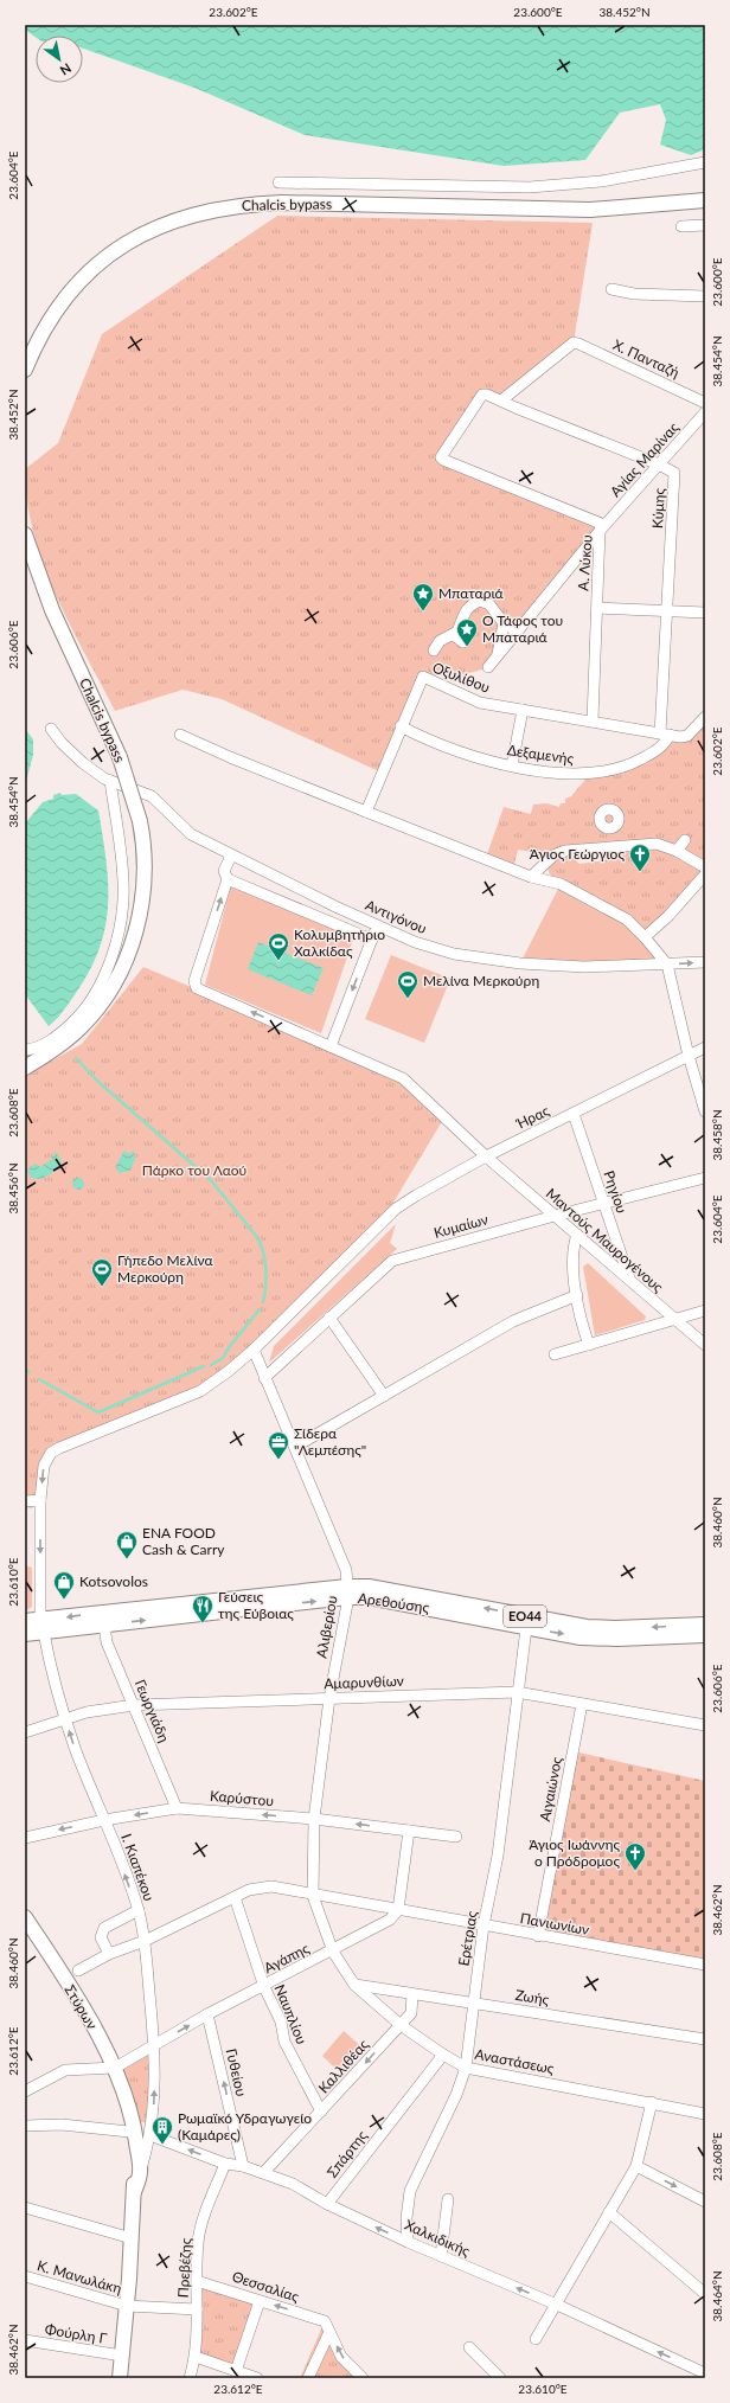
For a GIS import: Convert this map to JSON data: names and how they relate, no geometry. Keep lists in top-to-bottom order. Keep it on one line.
{"streets":{"main road":["Chalcis bypass","Αρεθούσης","ΕΟ44","Στύρων"],"street":["Χ. Πανταζή","Αγίας Μαρίνας","Κύμης","Α. Λύκου","Οξυλίθου","Δεξαμενής","Αντιγόνου","Ήρας","Ρηγίου","Κυμαίων","Μαντούς Μαυρογένους","Αλιβερίου","Αμαρυνθίων","Γεωργιάδη","Αιγαιώνος","Καρύστου","Ι. Κιαπέκου","Πανιωνίων","Ερέτριας","Αγάπης","Ζωής","Ναυπλίου","Αναστάσεως","Καλλιθέας","Γυθείου","Σπάρτης","Χαλκιδικής","Πρεβέζης","Κ. Μανωλάκη","Θεσσαλίας","Φούρλη Γ"]},"crossings":[["Χ. Πανταζή","Κύμης"],["Αγίας Μαρίνας","Κύμης"],["Αγίας Μαρίνας","Α. Λύκου"],["Κύμης","Α. Λύκου"],["Κύμης","Οξυλίθου"],["Κύμης","Δεξαμενής"],["Α. Λύκου","Οξυλίθου"],["Οξυλίθου","Δεξαμενής"],["Ήρας","Ρηγίου"],["Ήρας","Μαντούς Μαυρογένους"],["Ήρας","Αλιβερίου"],["Ήρας","Ι. Κιαπέκου"],["Ρηγίου","Κυμαίων"],["Ρηγίου","Μαντούς Μαυρογένους"],["Κυμαίων","Μαντούς Μαυρογένους"],["Κυμαίων","Αλιβερίου"],["Αρεθούσης","Αλιβερίου"],["Αρεθούσης","Γεωργιάδη"],["Αρεθούσης","Ι. Κιαπέκου"],["Αρεθούσης","Ερέτριας"],["Αλιβερίου","Αμαρυνθίων"],["Αλιβερίου","Καρύστου"],["Αλιβερίου","Πανιωνίων"],["Αλιβερίου","Αγάπης"],["Αλιβερίου","Αναστάσεως"],["Αμαρυνθίων","Γεωργιάδη"],["Αμαρυνθίων","Αιγαιώνος"],["Αμαρυνθίων","Ι. Κιαπέκου"],["Αμαρυνθίων","Ερέτριας"],["Γεωργιάδη","Καρύστου"],["Αιγαιώνος","Πανιωνίων"],["Καρύστου","Ι. Κιαπέκου"],["Ι. Κιαπέκου","Πανιωνίων"],["Ι. Κιαπέκου","Αγάπης"],["Ι. Κιαπέκου","Στύρων"],["Ι. Κιαπέκου","Χαλκιδικής"],["Πανιωνίων","Ερέτριας"],["Πανιωνίων","Αγάπης"],["Πανιωνίων","Ναυπλίου"],["Ερέτριας","Ζωής"],["Ερέτριας","Αναστάσεως"],["Ερέτριας","Χαλκιδικής"],["Αγάπης","Στύρων"],["Αγάπης","Ναυπλίου"],["Αγάπης","Αναστάσεως"],["Αγάπης","Γυθείου"],["Ζωής","Αναστάσεως"],["Ζωής","Καλλιθέας"],["Στύρων","Κ. Μανωλάκη"],["Στύρων","Φούρλη Γ"],["Ναυπλίου","Καλλιθέας"],["Αναστάσεως","Καλλιθέας"],["Αναστάσεως","Σπάρτης"],["Καλλιθέας","Χαλκιδικής"],["Γυθείου","Χαλκιδικής"],["Σπάρτης","Χαλκιδικής"],["Χαλκιδικής","Πρεβέζης"],["Πρεβέζης","Κ. Μανωλάκη"],["Πρεβέζης","Θεσσαλίας"]],"one_way":["Καρύστου","Καλλιθέας","Γυθείου","Χαλκιδικής","Θεσσαλίας"],"parks":["Πάρκο του Λαού"],"places":{"place":["Μπαταριά","Ο Τάφος του Μπαταριά"],"church":["Άγιος Γεώργιος","Άγιος Ιωάννης ο Πρόδρομος"],"sports":["Κολυμβητήριο Χαλκίδας","Μελίνα Μερκούρη","Γήπεδο Μελίνα Μερκούρη"],"office":["Σίδερα \"Λεμπέσης\""],"shop":["ENA FOOD Cash & Carry","Kotsovolos"],"restaurant":["Γεύσεις της Εύβοιας"],"building":["Ρωμαϊκό Υδραγωγείο (Καμάρες)"]},"north":"bottom right","coordinates":["23.602°E","23.600°E","38.452°N","23.604°E","38.454°N","23.606°E","23.608°E","38.458°N","38.456°N","38.460°N","23.610°E","38.462°N","23.612°E","38.464°N"]}
